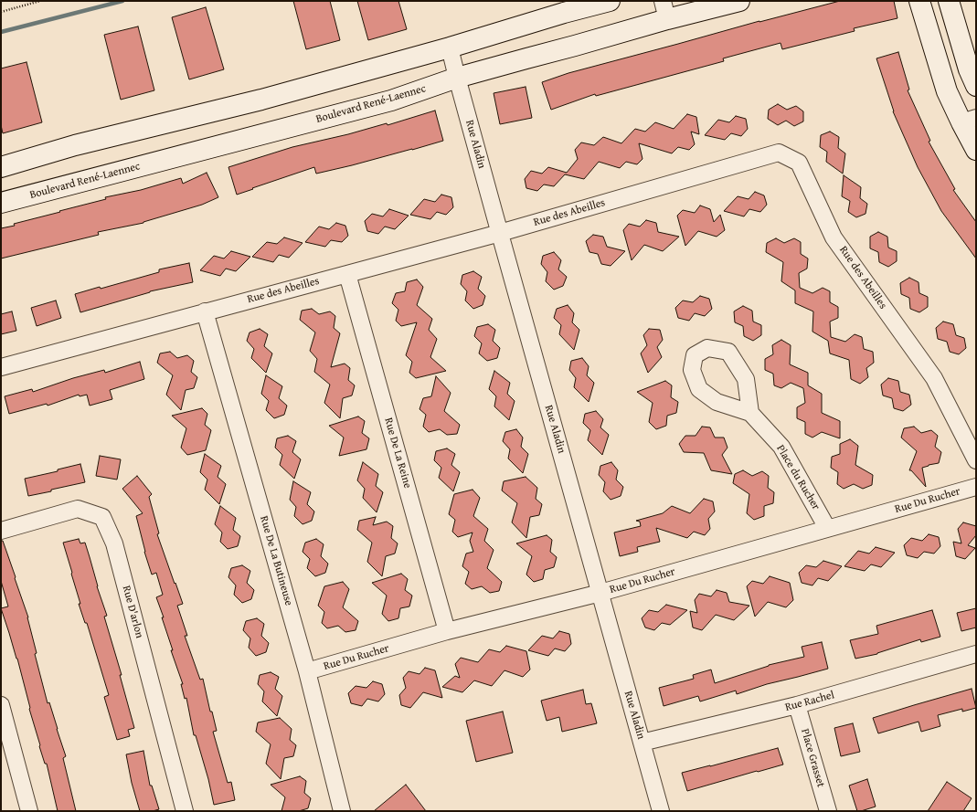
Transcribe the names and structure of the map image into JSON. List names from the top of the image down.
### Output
{
  "streets": {
    "street": [
      "Boulevard René-Laennec",
      "Rue Aladin",
      "Rue des Abeilles",
      "Rue De La Reine",
      "Place du Rucher",
      "Rue Du Rucher",
      "Rue De La Butineuse",
      "Rue D'arlon",
      "Rue Rachel",
      "Place Grasset"
    ]
  },
  "crossings": [
    ["Boulevard René-Laennec", "Rue Aladin"],
    ["Rue Aladin", "Rue des Abeilles"],
    ["Rue Aladin", "Rue Du Rucher"],
    ["Rue Aladin", "Rue Rachel"],
    ["Rue des Abeilles", "Rue De La Reine"],
    ["Rue des Abeilles", "Rue De La Butineuse"],
    ["Rue De La Reine", "Rue Du Rucher"],
    ["Place du Rucher", "Rue Du Rucher"],
    ["Rue Du Rucher", "Rue De La Butineuse"],
    ["Rue Rachel", "Place Grasset"]
  ]
}
